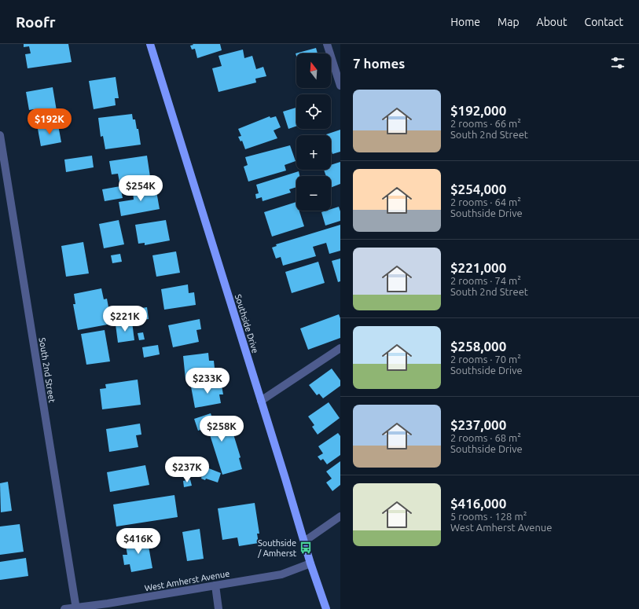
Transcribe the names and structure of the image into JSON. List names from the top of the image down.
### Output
{
  "streets": {
    "main road": ["Southside Drive"],
    "street": ["South 2nd Street", "West Amherst Avenue"]
  },
  "crossings": [
    ["Southside Drive", "West Amherst Avenue"],
    ["South 2nd Street", "West Amherst Avenue"]
  ],
  "places": {
    "bus stop": ["Southside / Amherst"]
  },
  "north": "top",
  "page": {
    "header": "Roofr",
    "nav": [
      "Home",
      "Map",
      "About",
      "Contact"
    ],
    "heading": "7 homes",
    "map_buttons": ["+", "−"],
    "list": [
      {
        "name": "$192,000",
        "note": "2 rooms · 66 m² · South 2nd Street"
      },
      {
        "name": "$254,000",
        "note": "2 rooms · 64 m² · Southside Drive"
      },
      {
        "name": "$221,000",
        "note": "2 rooms · 74 m² · South 2nd Street"
      },
      {
        "name": "$258,000",
        "note": "2 rooms · 70 m² · Southside Drive"
      },
      {
        "name": "$237,000",
        "note": "2 rooms · 68 m² · Southside Drive"
      },
      {
        "name": "$416,000",
        "note": "5 rooms · 128 m² · West Amherst Avenue"
      }
    ],
    "price": [
      "$192K",
      "$254K",
      "$221K",
      "$233K",
      "$258K",
      "$237K",
      "$416K"
    ]
  }
}
